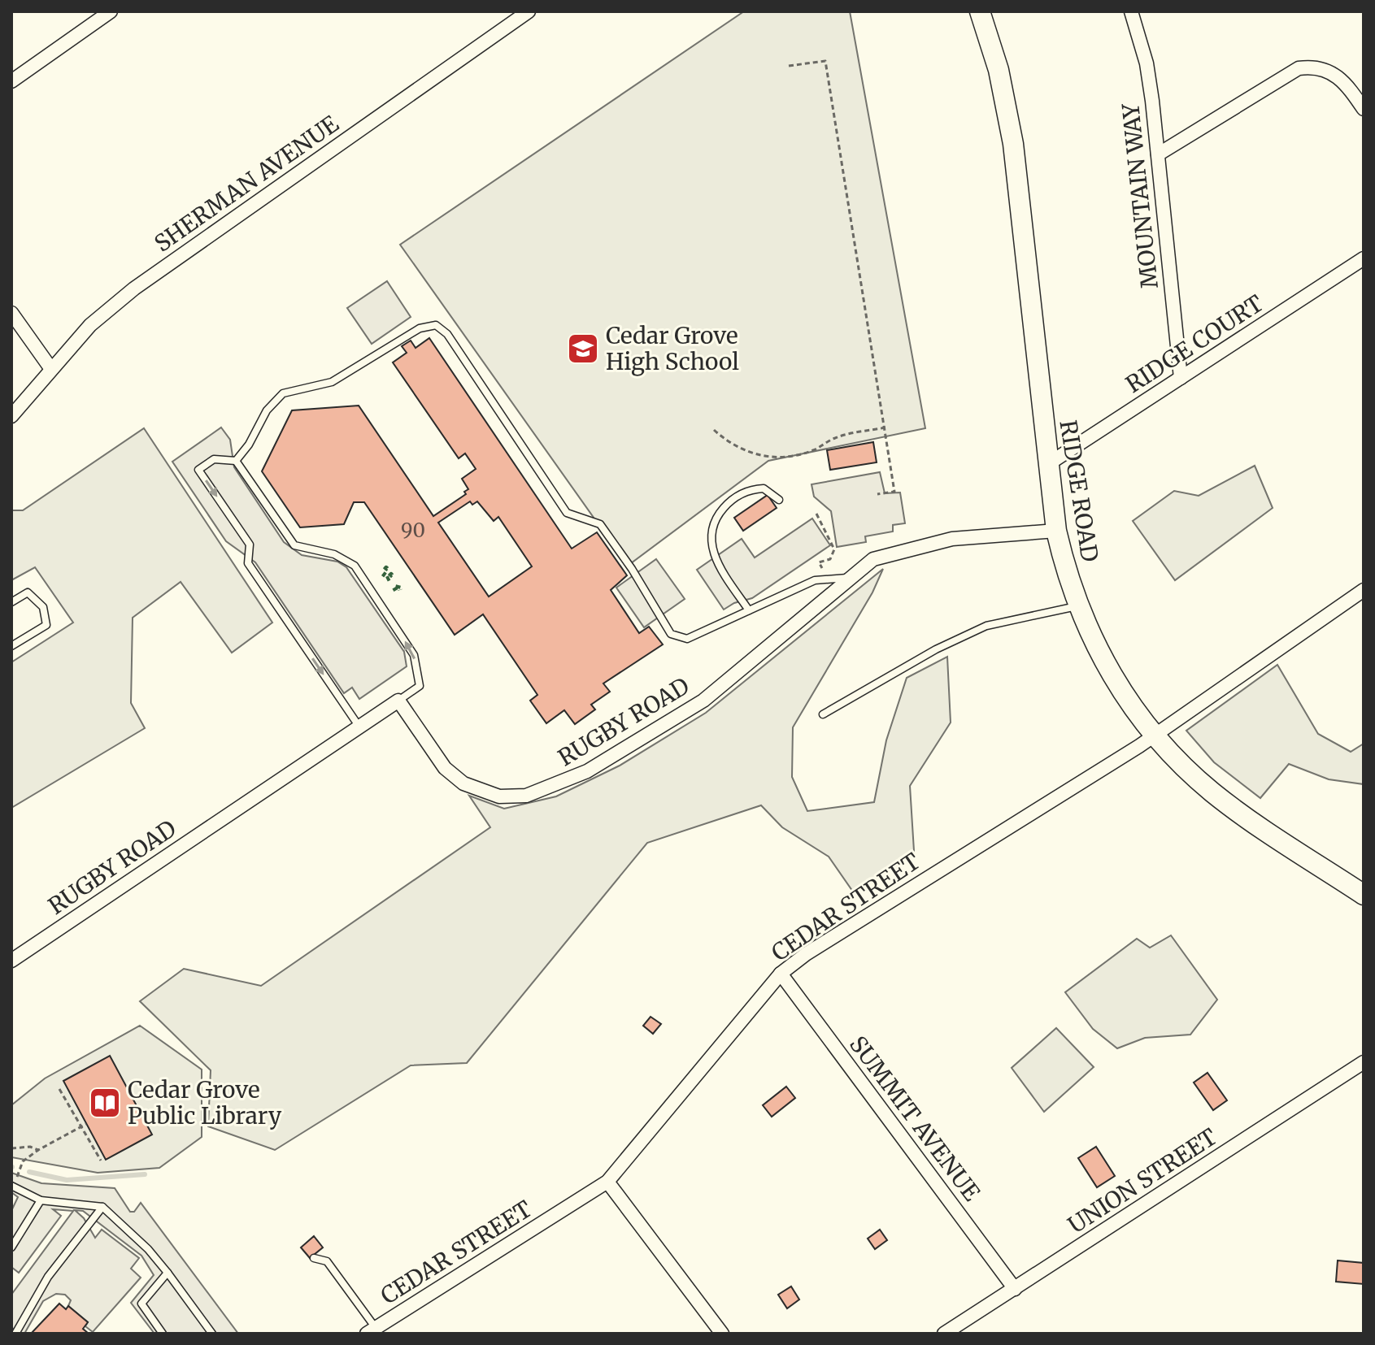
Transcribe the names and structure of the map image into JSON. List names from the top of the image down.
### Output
{
  "streets": {
    "main road": ["RIDGE ROAD"],
    "street": [
      "SHERMAN AVENUE",
      "MOUNTAIN WAY",
      "RIDGE COURT",
      "RUGBY ROAD",
      "CEDAR STREET",
      "SUMMIT AVENUE",
      "UNION STREET"
    ]
  },
  "crossings": [
    ["MOUNTAIN WAY", "RIDGE COURT"],
    ["RIDGE COURT", "RIDGE ROAD"],
    ["RIDGE ROAD", "RUGBY ROAD"],
    ["RIDGE ROAD", "CEDAR STREET"],
    ["CEDAR STREET", "SUMMIT AVENUE"],
    ["SUMMIT AVENUE", "UNION STREET"]
  ],
  "places": {
    "school or university": ["Cedar Grove High School"],
    "library": ["Cedar Grove Public Library"]
  },
  "house_numbers": ["90"]
}
